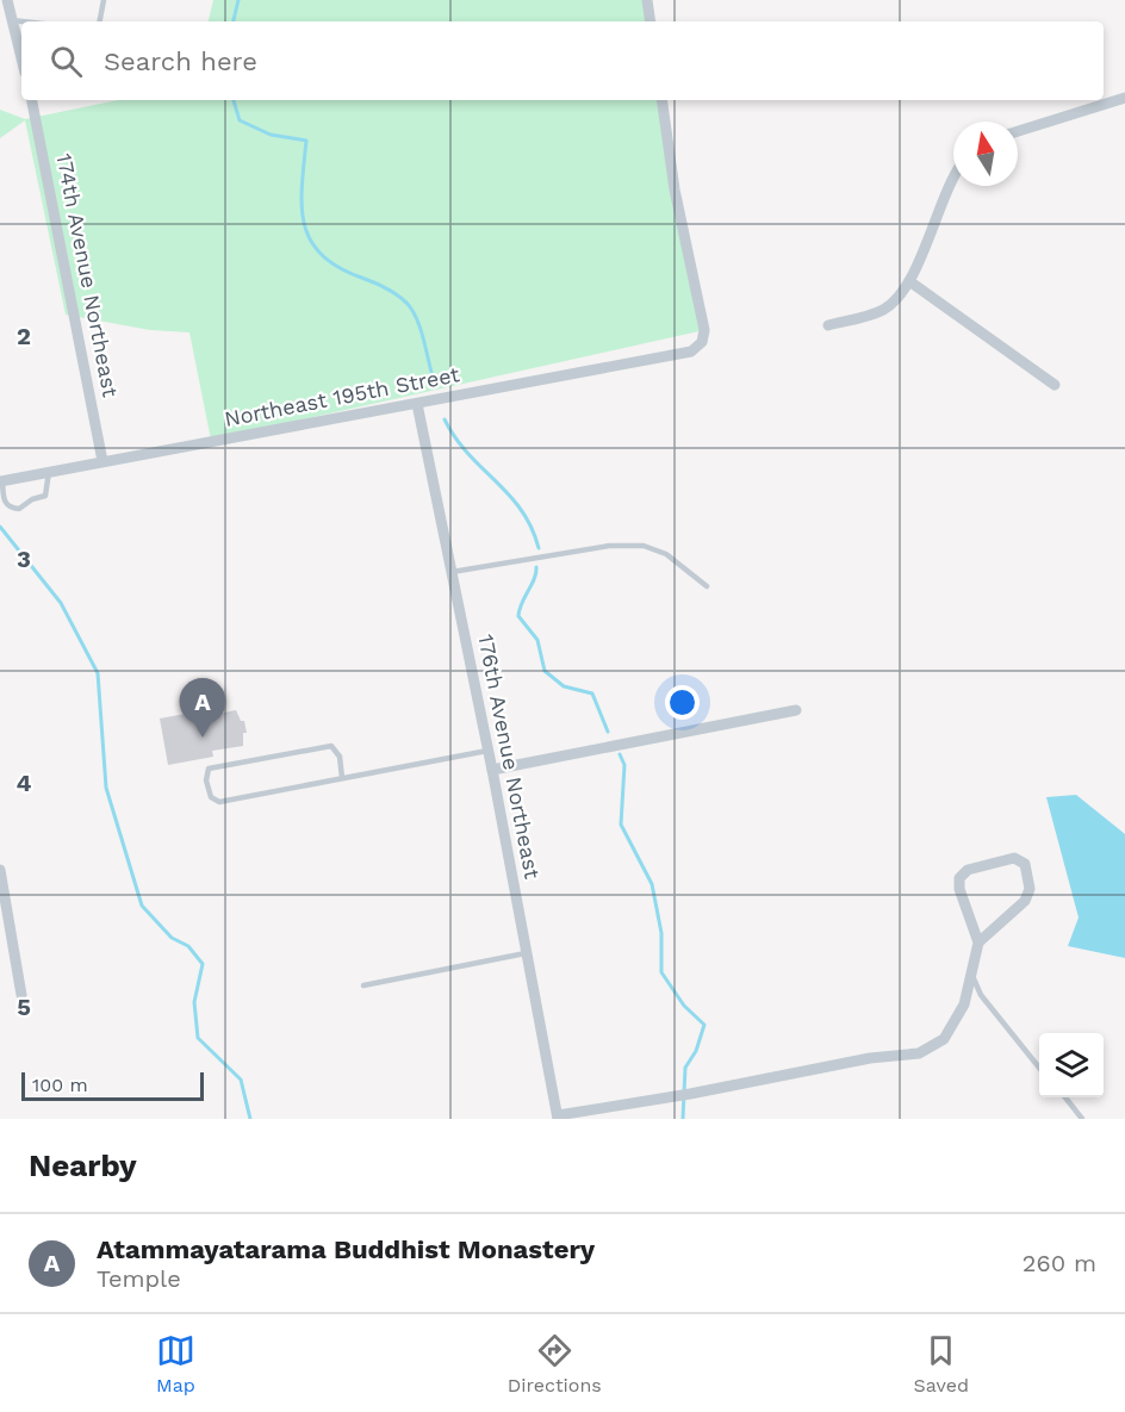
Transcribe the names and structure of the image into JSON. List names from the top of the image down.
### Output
{
  "streets": {
    "street": ["174th Avenue Northeast", "Northeast 195th Street", "176th Avenue Northeast"]
  },
  "crossings": [
    ["174th Avenue Northeast", "Northeast 195th Street"],
    ["Northeast 195th Street", "176th Avenue Northeast"]
  ],
  "scale_bar": "100 m",
  "north": "top",
  "page": {
    "search": "Search here",
    "pins": "A",
    "scale": "100 m",
    "heading": "Nearby",
    "list": [
      {
        "mark": "A",
        "name": "Atammayatarama Buddhist Monastery",
        "note": "Temple",
        "value": "260 m"
      }
    ],
    "nav": ["Map", "Directions", "Saved"]
  },
  "grid": {
    "rows": [
      "2",
      "3",
      "4",
      "5"
    ]
  }
}
